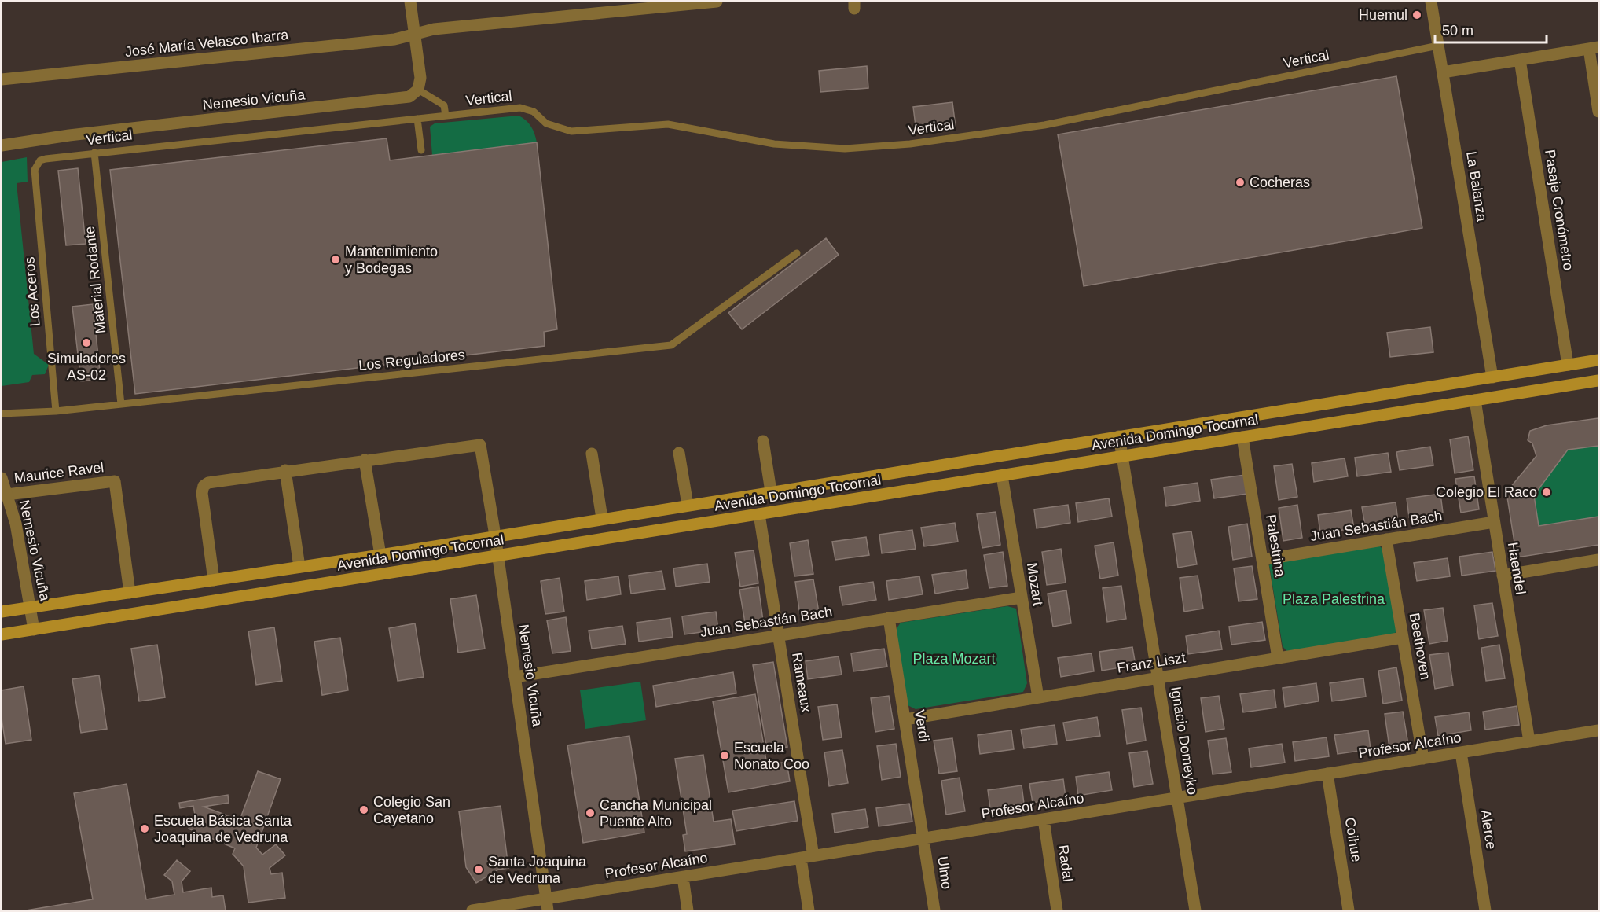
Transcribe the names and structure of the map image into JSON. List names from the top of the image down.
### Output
{
  "streets": {
    "main road": ["Avenida Domingo Tocornal"],
    "street": [
      "José María Velasco Ibarra",
      "Nemesio Vicuña",
      "La Balanza",
      "Pasaje Cronómetro",
      "Maurice Ravel",
      "Juan Sebastián Bach",
      "Palestrina",
      "Haendel",
      "Mozart",
      "Beethoven",
      "Franz Liszt",
      "Rameaux",
      "Verdi",
      "Ignacio Domeyko",
      "Profesor Alcaíno",
      "Alerce",
      "Coihue",
      "Radal",
      "Ulmo"
    ],
    "lane": [
      "Vertical",
      "Material Rodante",
      "Los Aceros",
      "Los Reguladores"
    ]
  },
  "crossings": [
    ["Vertical", "La Balanza"],
    ["Vertical", "Material Rodante"],
    ["Vertical", "Los Aceros"],
    ["Nemesio Vicuña", "Avenida Domingo Tocornal"],
    ["Nemesio Vicuña", "Maurice Ravel"],
    ["Nemesio Vicuña", "Juan Sebastián Bach"],
    ["Nemesio Vicuña", "Profesor Alcaíno"],
    ["La Balanza", "Avenida Domingo Tocornal"],
    ["Pasaje Cronómetro", "Avenida Domingo Tocornal"],
    ["Material Rodante", "Los Reguladores"],
    ["Los Aceros", "Los Reguladores"],
    ["Avenida Domingo Tocornal", "Maurice Ravel"],
    ["Avenida Domingo Tocornal", "Palestrina"],
    ["Avenida Domingo Tocornal", "Haendel"],
    ["Avenida Domingo Tocornal", "Mozart"],
    ["Avenida Domingo Tocornal", "Rameaux"],
    ["Avenida Domingo Tocornal", "Ignacio Domeyko"],
    ["Juan Sebastián Bach", "Palestrina"],
    ["Juan Sebastián Bach", "Haendel"],
    ["Juan Sebastián Bach", "Mozart"],
    ["Juan Sebastián Bach", "Beethoven"],
    ["Juan Sebastián Bach", "Rameaux"],
    ["Juan Sebastián Bach", "Verdi"],
    ["Palestrina", "Franz Liszt"],
    ["Haendel", "Profesor Alcaíno"],
    ["Mozart", "Franz Liszt"],
    ["Beethoven", "Franz Liszt"],
    ["Beethoven", "Profesor Alcaíno"],
    ["Franz Liszt", "Verdi"],
    ["Franz Liszt", "Ignacio Domeyko"],
    ["Rameaux", "Profesor Alcaíno"],
    ["Verdi", "Profesor Alcaíno"],
    ["Verdi", "Ulmo"],
    ["Ignacio Domeyko", "Profesor Alcaíno"],
    ["Profesor Alcaíno", "Alerce"],
    ["Profesor Alcaíno", "Coihue"],
    ["Profesor Alcaíno", "Radal"],
    ["Profesor Alcaíno", "Ulmo"]
  ],
  "parks": ["Plaza Palestrina", "Plaza Mozart"],
  "places": [
    "Huemul",
    "Cocheras",
    "Mantenimiento y Bodegas",
    "Simuladores AS-02",
    "Colegio El Raco",
    "Escuela Nonato Coo",
    "Colegio San Cayetano",
    "Cancha Municipal Puente Alto",
    "Escuela Básica Santa Joaquina de Vedruna",
    "Santa Joaquina de Vedruna"
  ],
  "scale_bar": "50 m"
}
